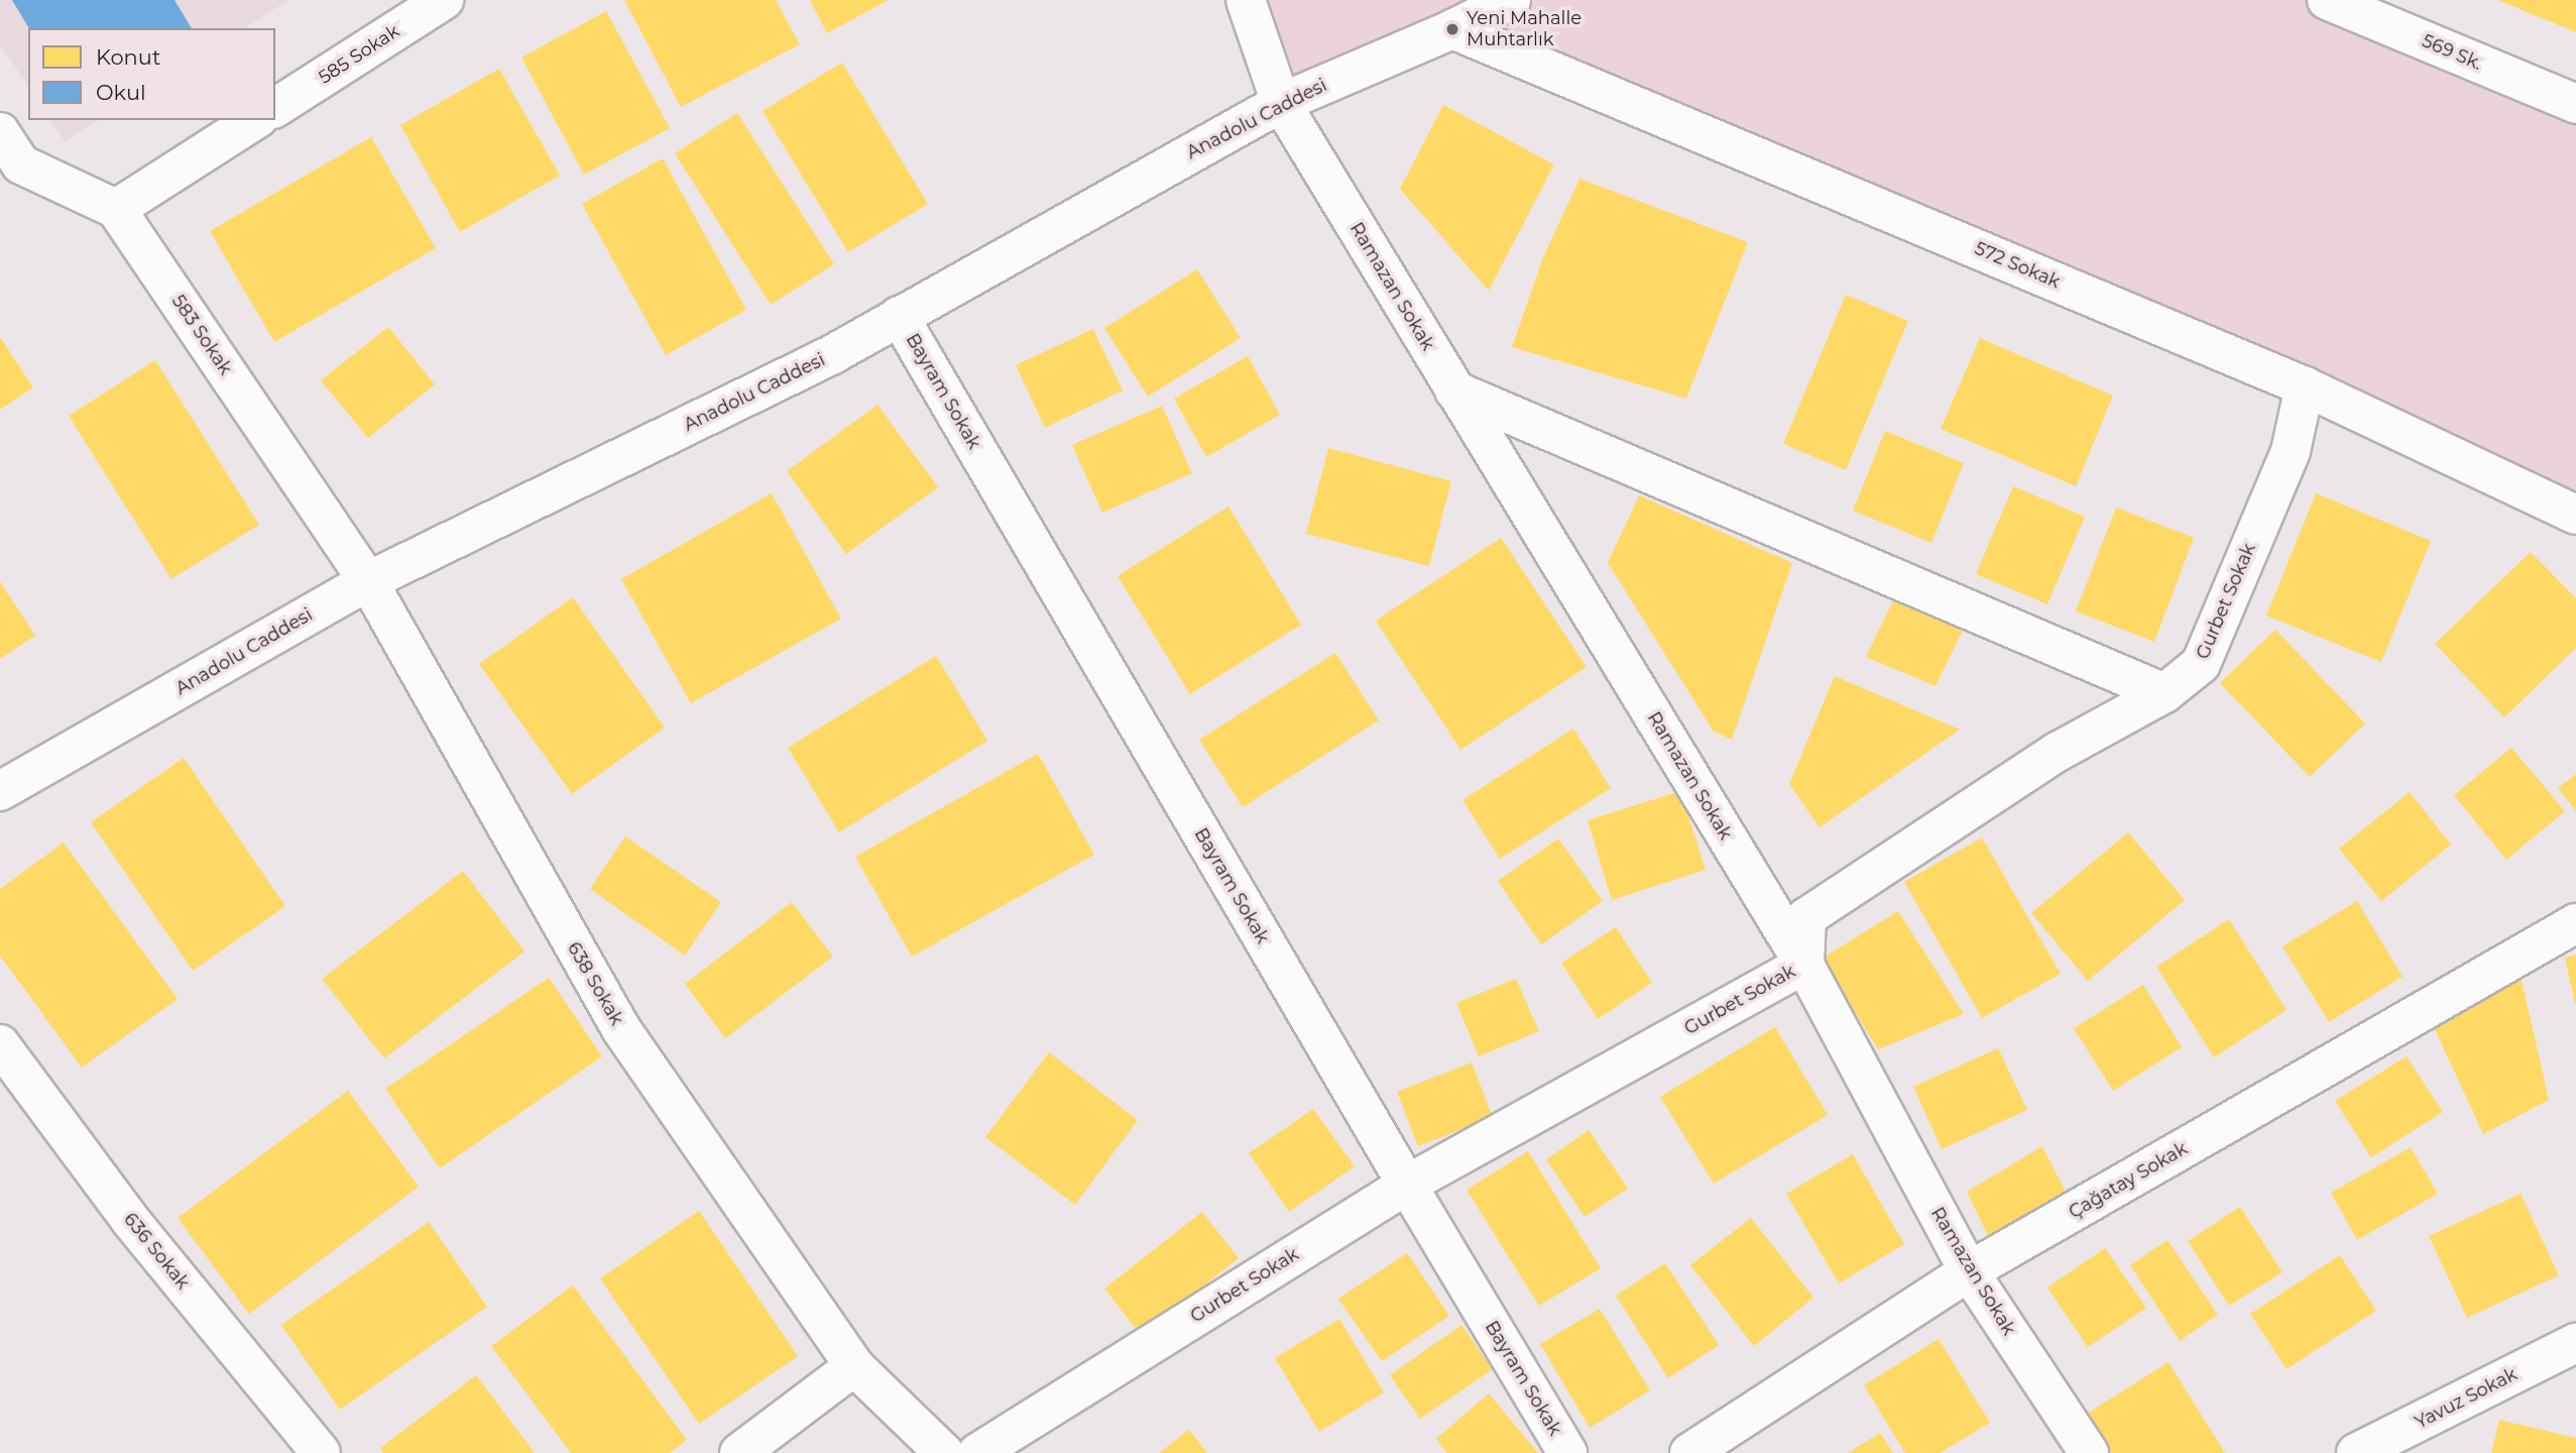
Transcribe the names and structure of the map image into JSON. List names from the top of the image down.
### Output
{
  "streets": {
    "street": [
      "569 Sk.",
      "585 Sokak",
      "Anadolu Caddesi",
      "572 Sokak",
      "Ramazan Sokak",
      "583 Sokak",
      "Bayram Sokak",
      "Gurbet Sokak",
      "638 Sokak",
      "Çağatay Sokak",
      "636 Sokak",
      "Yavuz Sokak"
    ]
  },
  "crossings": [
    ["Anadolu Caddesi", "572 Sokak"],
    ["Anadolu Caddesi", "Ramazan Sokak"],
    ["Anadolu Caddesi", "583 Sokak"],
    ["Anadolu Caddesi", "Bayram Sokak"],
    ["Anadolu Caddesi", "638 Sokak"],
    ["572 Sokak", "Gurbet Sokak"],
    ["Ramazan Sokak", "Gurbet Sokak"],
    ["Ramazan Sokak", "Çağatay Sokak"],
    ["583 Sokak", "638 Sokak"],
    ["Bayram Sokak", "Gurbet Sokak"]
  ],
  "places": ["Yeni Mahalle Muhtarlık"],
  "legend": ["Konut", "Okul"]
}
